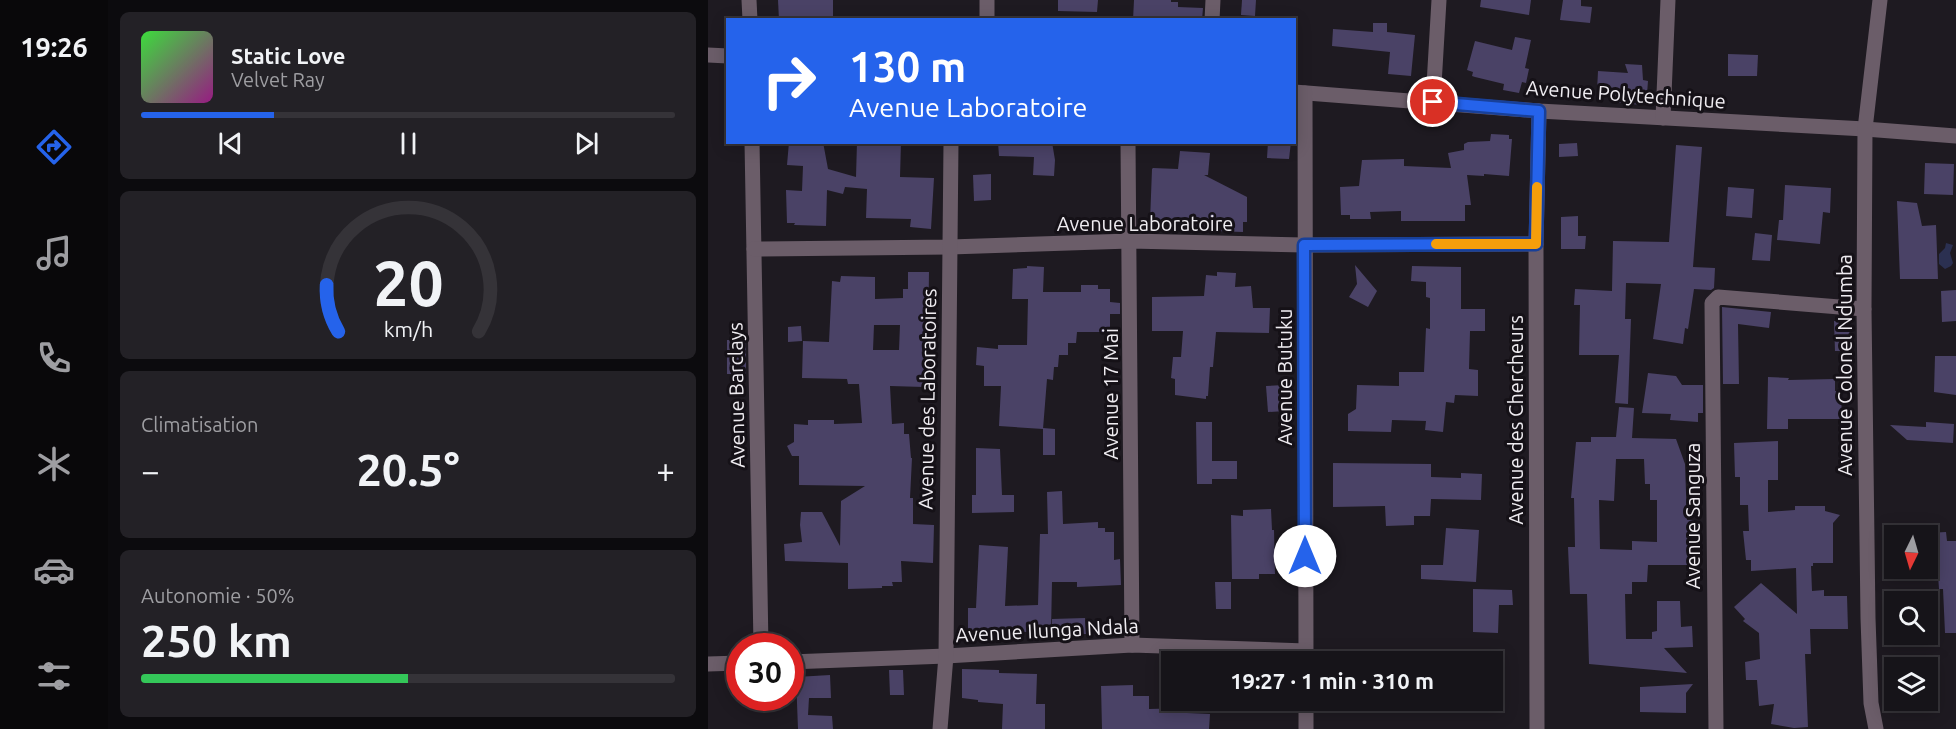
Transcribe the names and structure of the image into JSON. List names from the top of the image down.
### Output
{
  "streets": {
    "street": [
      "Avenue Polytechnique",
      "Avenue Laboratoire",
      "Avenue Colonel Ndumba",
      "Avenue Butuku",
      "Avenue 17 Mai",
      "Avenue Barclays",
      "Avenue des Laboratoires",
      "Avenue des Chercheurs",
      "Avenue Sanguza",
      "Avenue Ilunga Ndala"
    ]
  },
  "crossings": [
    ["Avenue Polytechnique", "Avenue Colonel Ndumba"],
    ["Avenue Polytechnique", "Avenue Butuku"],
    ["Avenue Polytechnique", "Avenue des Chercheurs"],
    ["Avenue Laboratoire", "Avenue Butuku"],
    ["Avenue Laboratoire", "Avenue 17 Mai"],
    ["Avenue Laboratoire", "Avenue Barclays"],
    ["Avenue Laboratoire", "Avenue des Laboratoires"],
    ["Avenue Laboratoire", "Avenue des Chercheurs"],
    ["Avenue Colonel Ndumba", "Avenue Sanguza"],
    ["Avenue 17 Mai", "Avenue Ilunga Ndala"],
    ["Avenue des Laboratoires", "Avenue Ilunga Ndala"]
  ],
  "north": "bottom",
  "page": {
    "tabs": "19:26",
    "turn": ["130 m", "Avenue Laboratoire"],
    "song": ["Static Love", "Velvet Ray"],
    "tile": [
      "Climatisation",
      ["Autonomie · 50%", "250 km"]
    ],
    "heat": ["−", "20.5°", "+"],
    "limit": "30",
    "trip": "19:27 · 1 min · 310 m",
    "gauge": ["20", "km/h"]
  }
}
